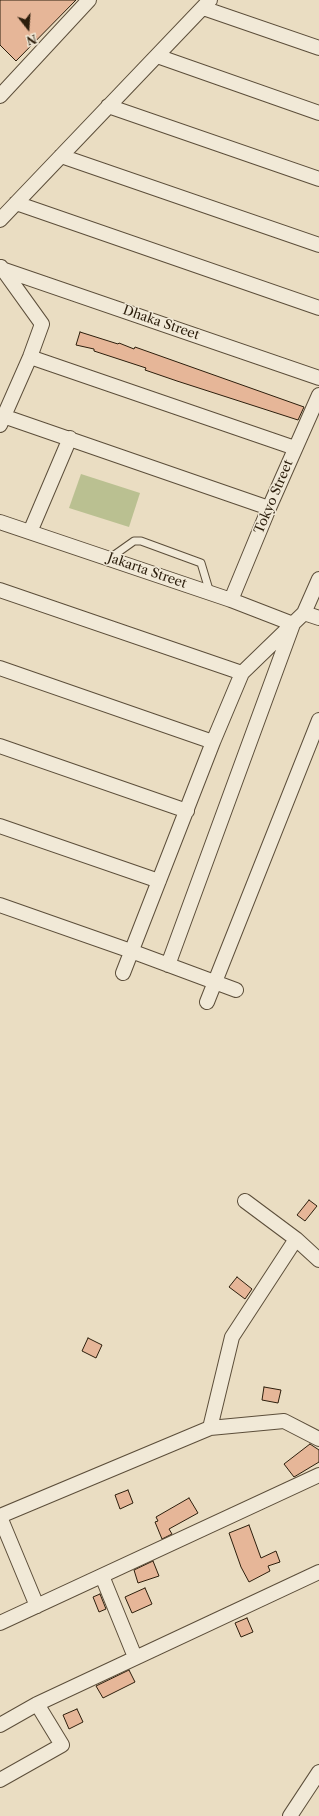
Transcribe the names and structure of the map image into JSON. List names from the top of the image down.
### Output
{
  "streets": {
    "street": ["Dhaka Street", "Tokyo Street", "Jakarta Street"]
  },
  "crossings": [
    ["Tokyo Street", "Jakarta Street"]
  ],
  "north": "bottom"
}
